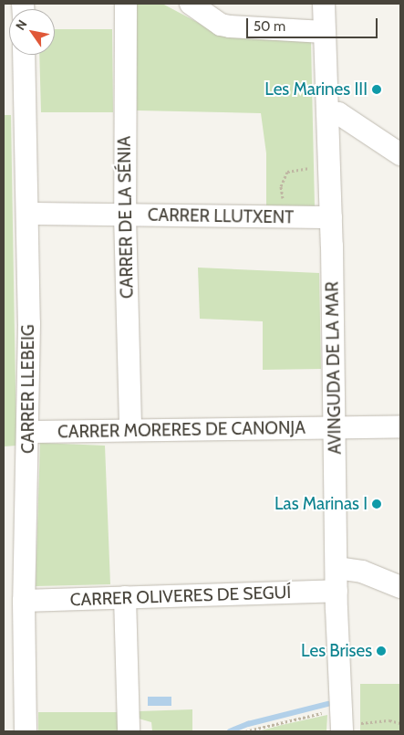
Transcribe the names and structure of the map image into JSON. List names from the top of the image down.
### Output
{
  "streets": {
    "street": [
      "CARRER LLUTXENT",
      "CARRER DE LA SÉNIA",
      "AVINGUDA DE LA MAR",
      "CARRER LLEBEIG",
      "CARRER MORERES DE CANONJA",
      "CARRER OLIVERES DE SEGUÍ"
    ]
  },
  "crossings": [
    ["CARRER LLUTXENT", "CARRER DE LA SÉNIA"],
    ["CARRER LLUTXENT", "AVINGUDA DE LA MAR"],
    ["CARRER LLUTXENT", "CARRER LLEBEIG"],
    ["CARRER DE LA SÉNIA", "CARRER MORERES DE CANONJA"],
    ["AVINGUDA DE LA MAR", "CARRER MORERES DE CANONJA"],
    ["AVINGUDA DE LA MAR", "CARRER OLIVERES DE SEGUÍ"],
    ["CARRER LLEBEIG", "CARRER MORERES DE CANONJA"],
    ["CARRER LLEBEIG", "CARRER OLIVERES DE SEGUÍ"]
  ],
  "places": ["Les Marines III", "Las Marinas I", "Les Brises"],
  "scale_bar": "50 m",
  "north": "top left"
}
